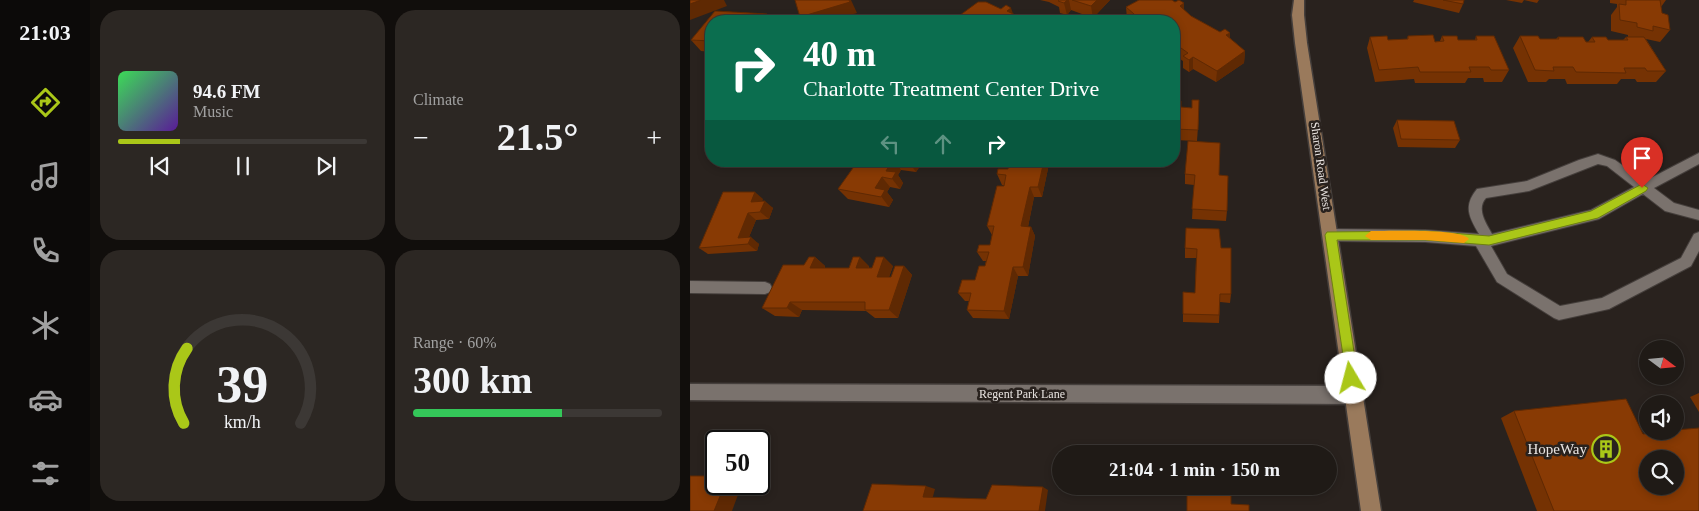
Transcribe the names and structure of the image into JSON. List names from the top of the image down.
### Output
{
  "streets": {
    "main road": ["Sharon Road West"],
    "street": ["Regent Park Lane"]
  },
  "crossings": [
    ["Sharon Road West", "Regent Park Lane"]
  ],
  "places": {
    "building": ["HopeWay"]
  },
  "north": "right",
  "page": {
    "tabs": "21:03",
    "tile": [
      "Climate",
      ["Range · 60%", "300 km"]
    ],
    "turn": ["40 m", "Charlotte Treatment Center Drive"],
    "song": ["94.6 FM", "Music"],
    "heat": ["−", "21.5°", "+"],
    "limit": "50",
    "trip": "21:04 · 1 min · 150 m",
    "gauge": ["39", "km/h"]
  }
}
